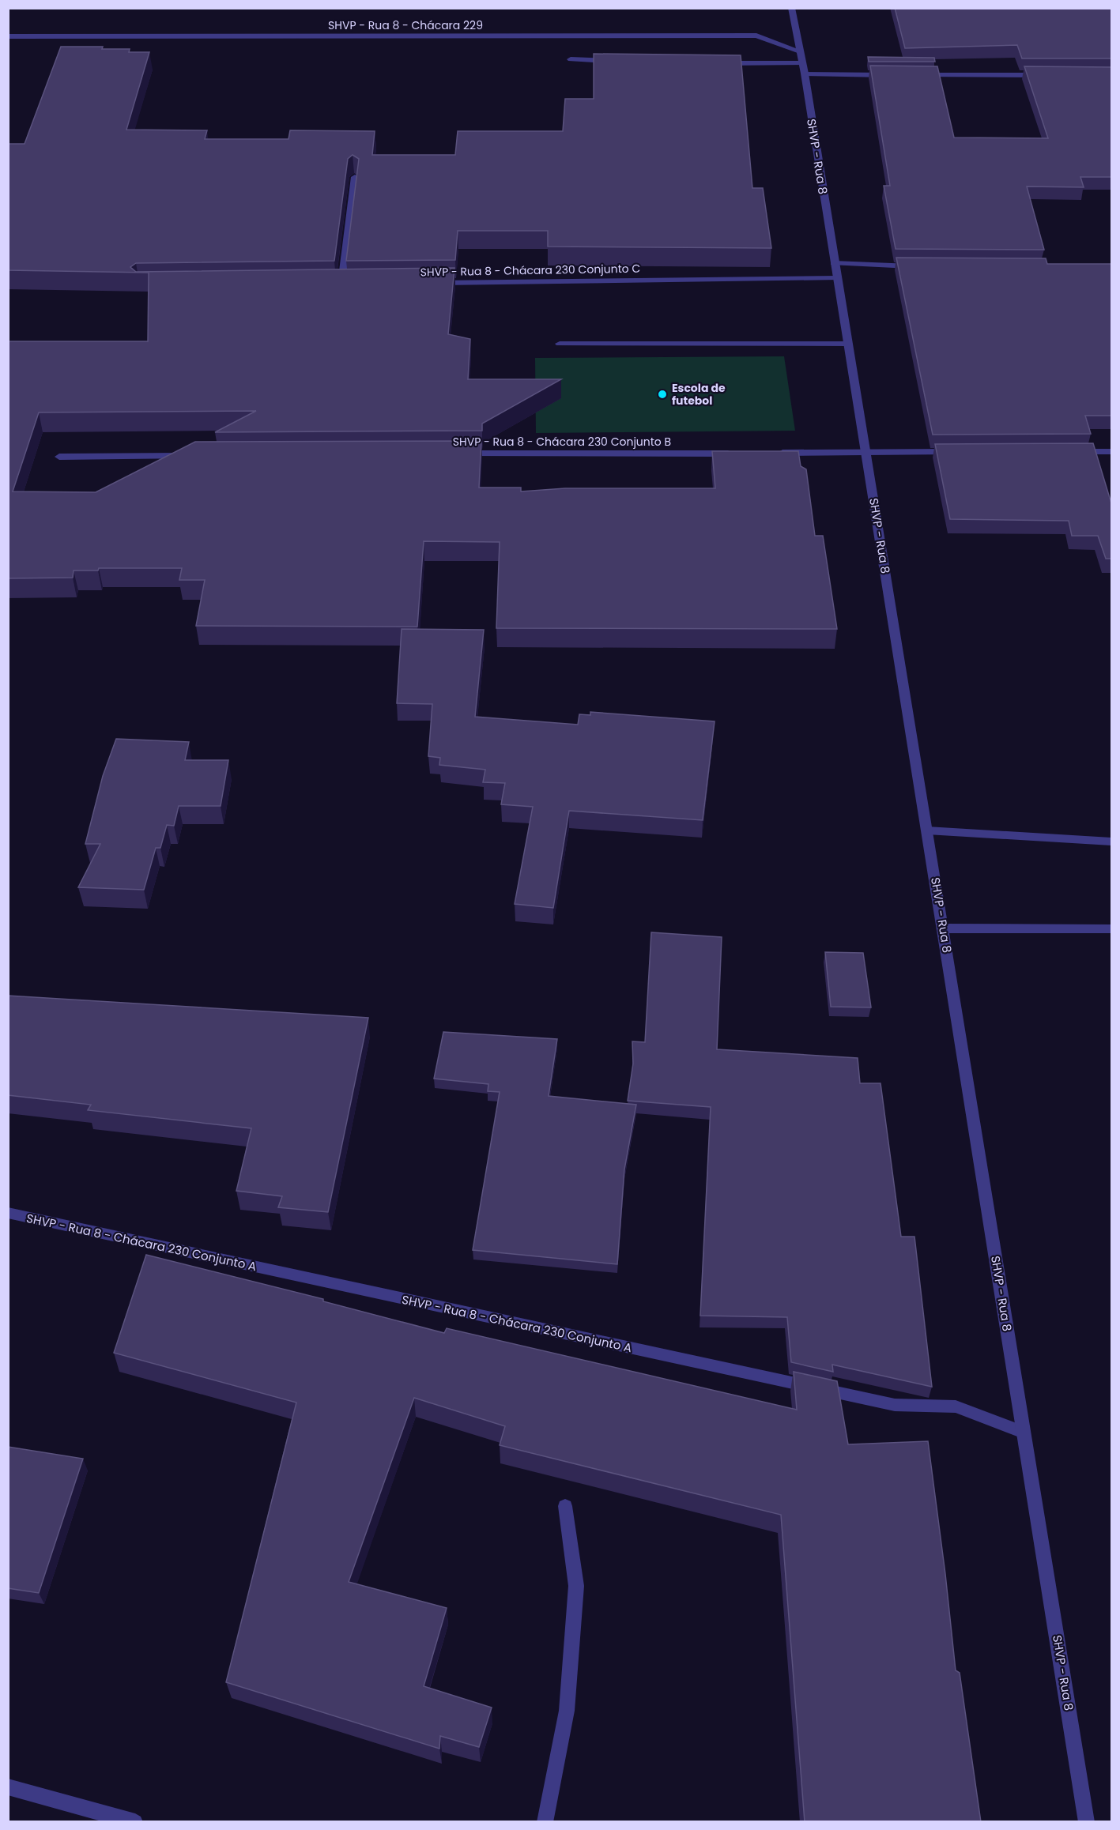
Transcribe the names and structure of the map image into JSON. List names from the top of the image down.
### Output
{
  "streets": {
    "street": [
      "SHVP - Rua 8 - Chácara 229",
      "SHVP - Rua 8",
      "SHVP - Rua 8 - Chácara 230 Conjunto C",
      "SHVP - Rua 8 - Chácara 230 Conjunto B",
      "SHVP - Rua 8 - Chácara 230 Conjunto A"
    ]
  },
  "crossings": [
    ["SHVP - Rua 8 - Chácara 229", "SHVP - Rua 8"],
    ["SHVP - Rua 8", "SHVP - Rua 8 - Chácara 230 Conjunto C"],
    ["SHVP - Rua 8", "SHVP - Rua 8 - Chácara 230 Conjunto A"]
  ],
  "places": ["Escola de futebol"]
}
